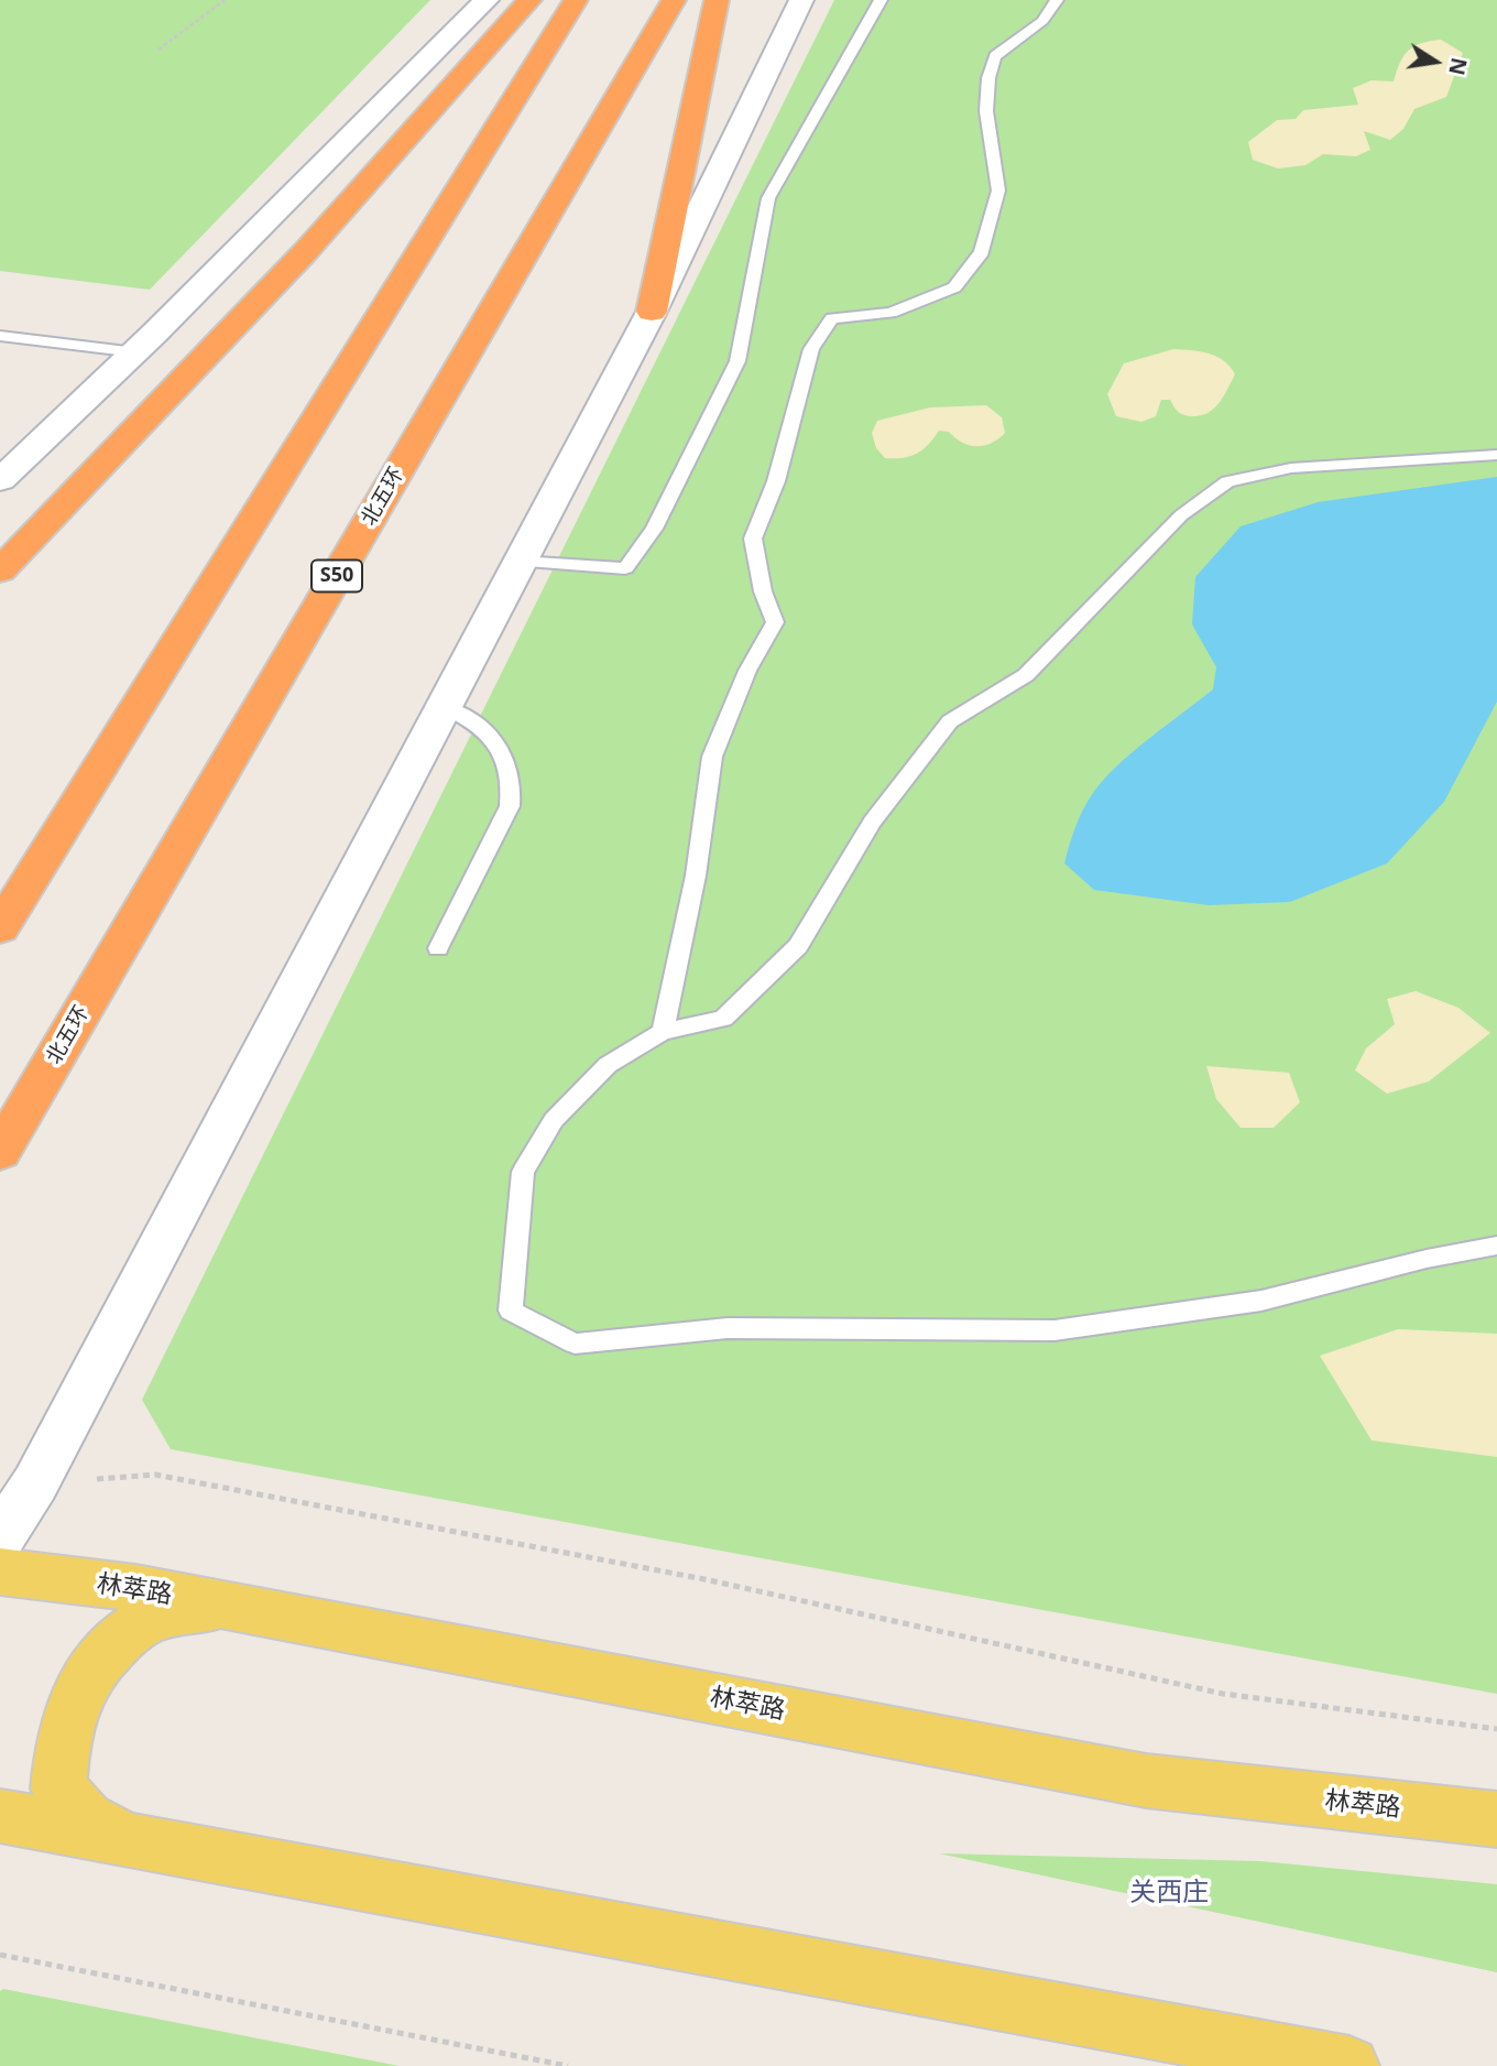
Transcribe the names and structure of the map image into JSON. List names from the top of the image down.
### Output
{
  "streets": {
    "highway": ["北五环", "S50"],
    "main road": ["林萃路"]
  },
  "districts": ["关西庄"],
  "north": "right"
}
